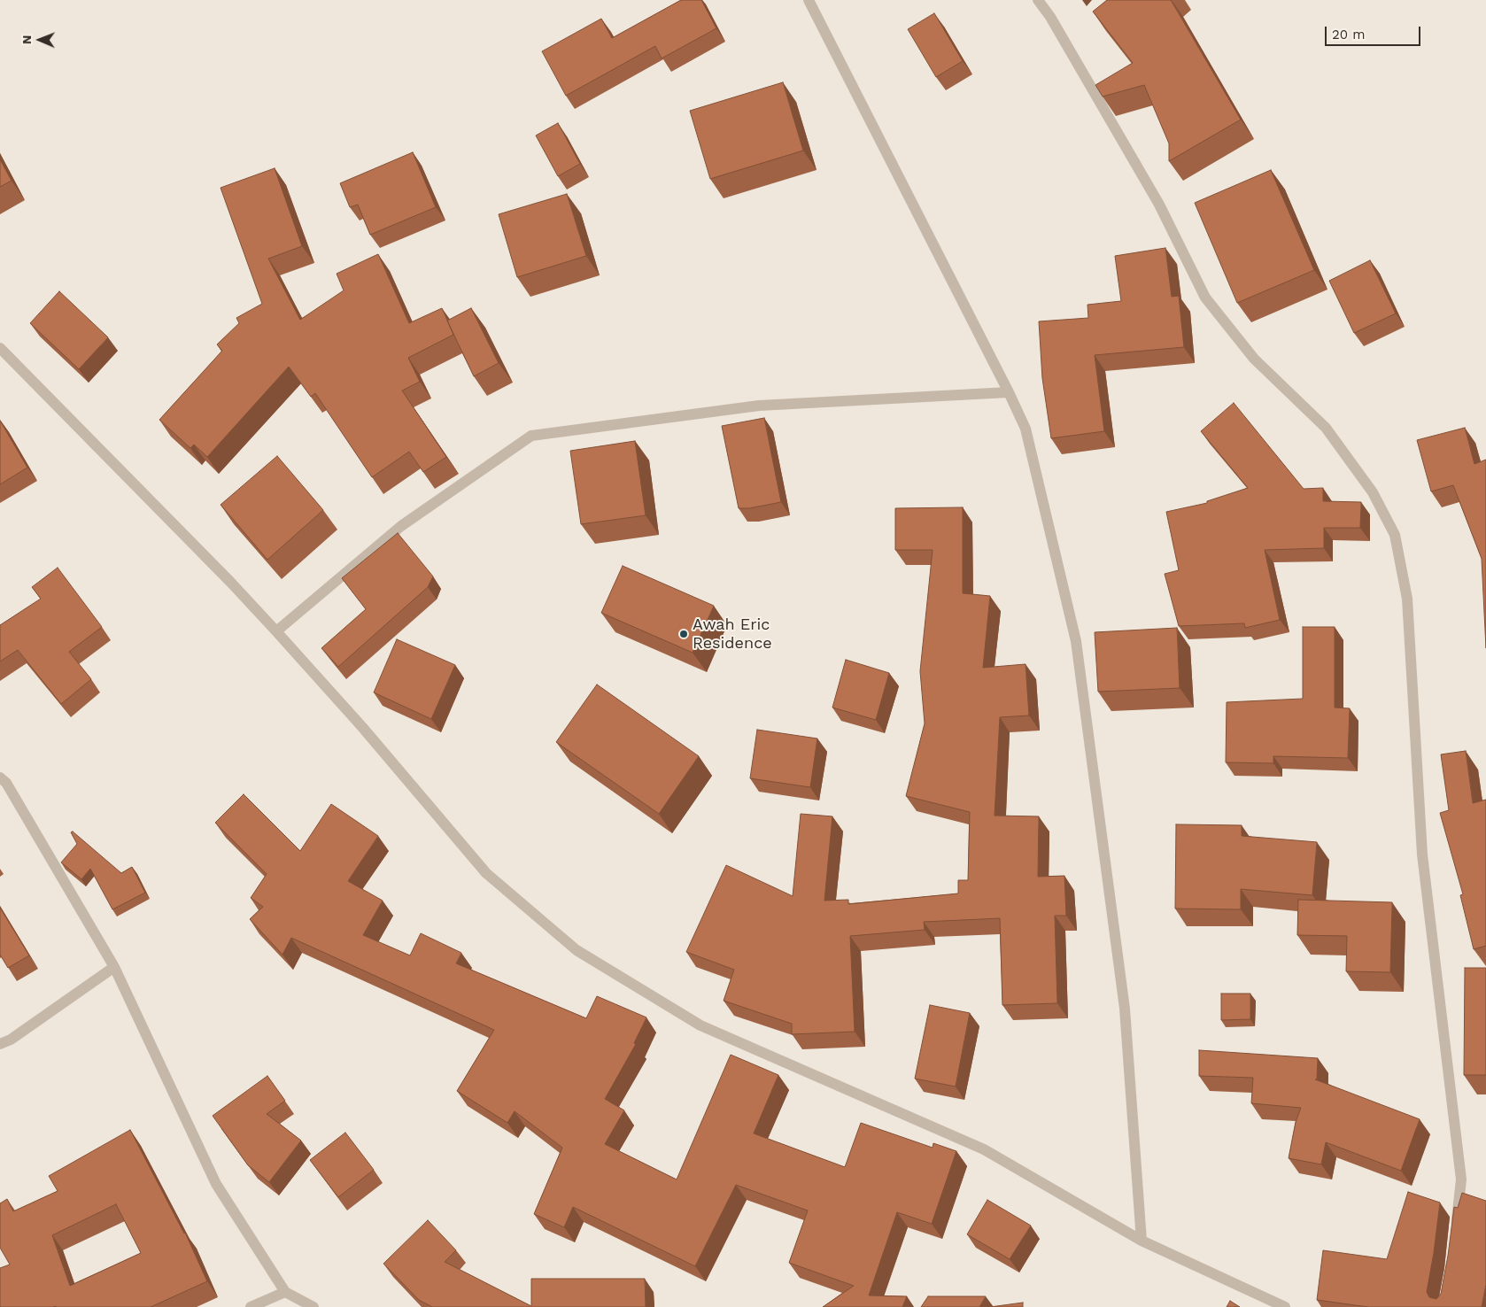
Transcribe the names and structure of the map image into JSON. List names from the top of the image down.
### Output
{
  "places": ["Awah Eric Residence"],
  "scale_bar": "20 m",
  "north": "left"
}
